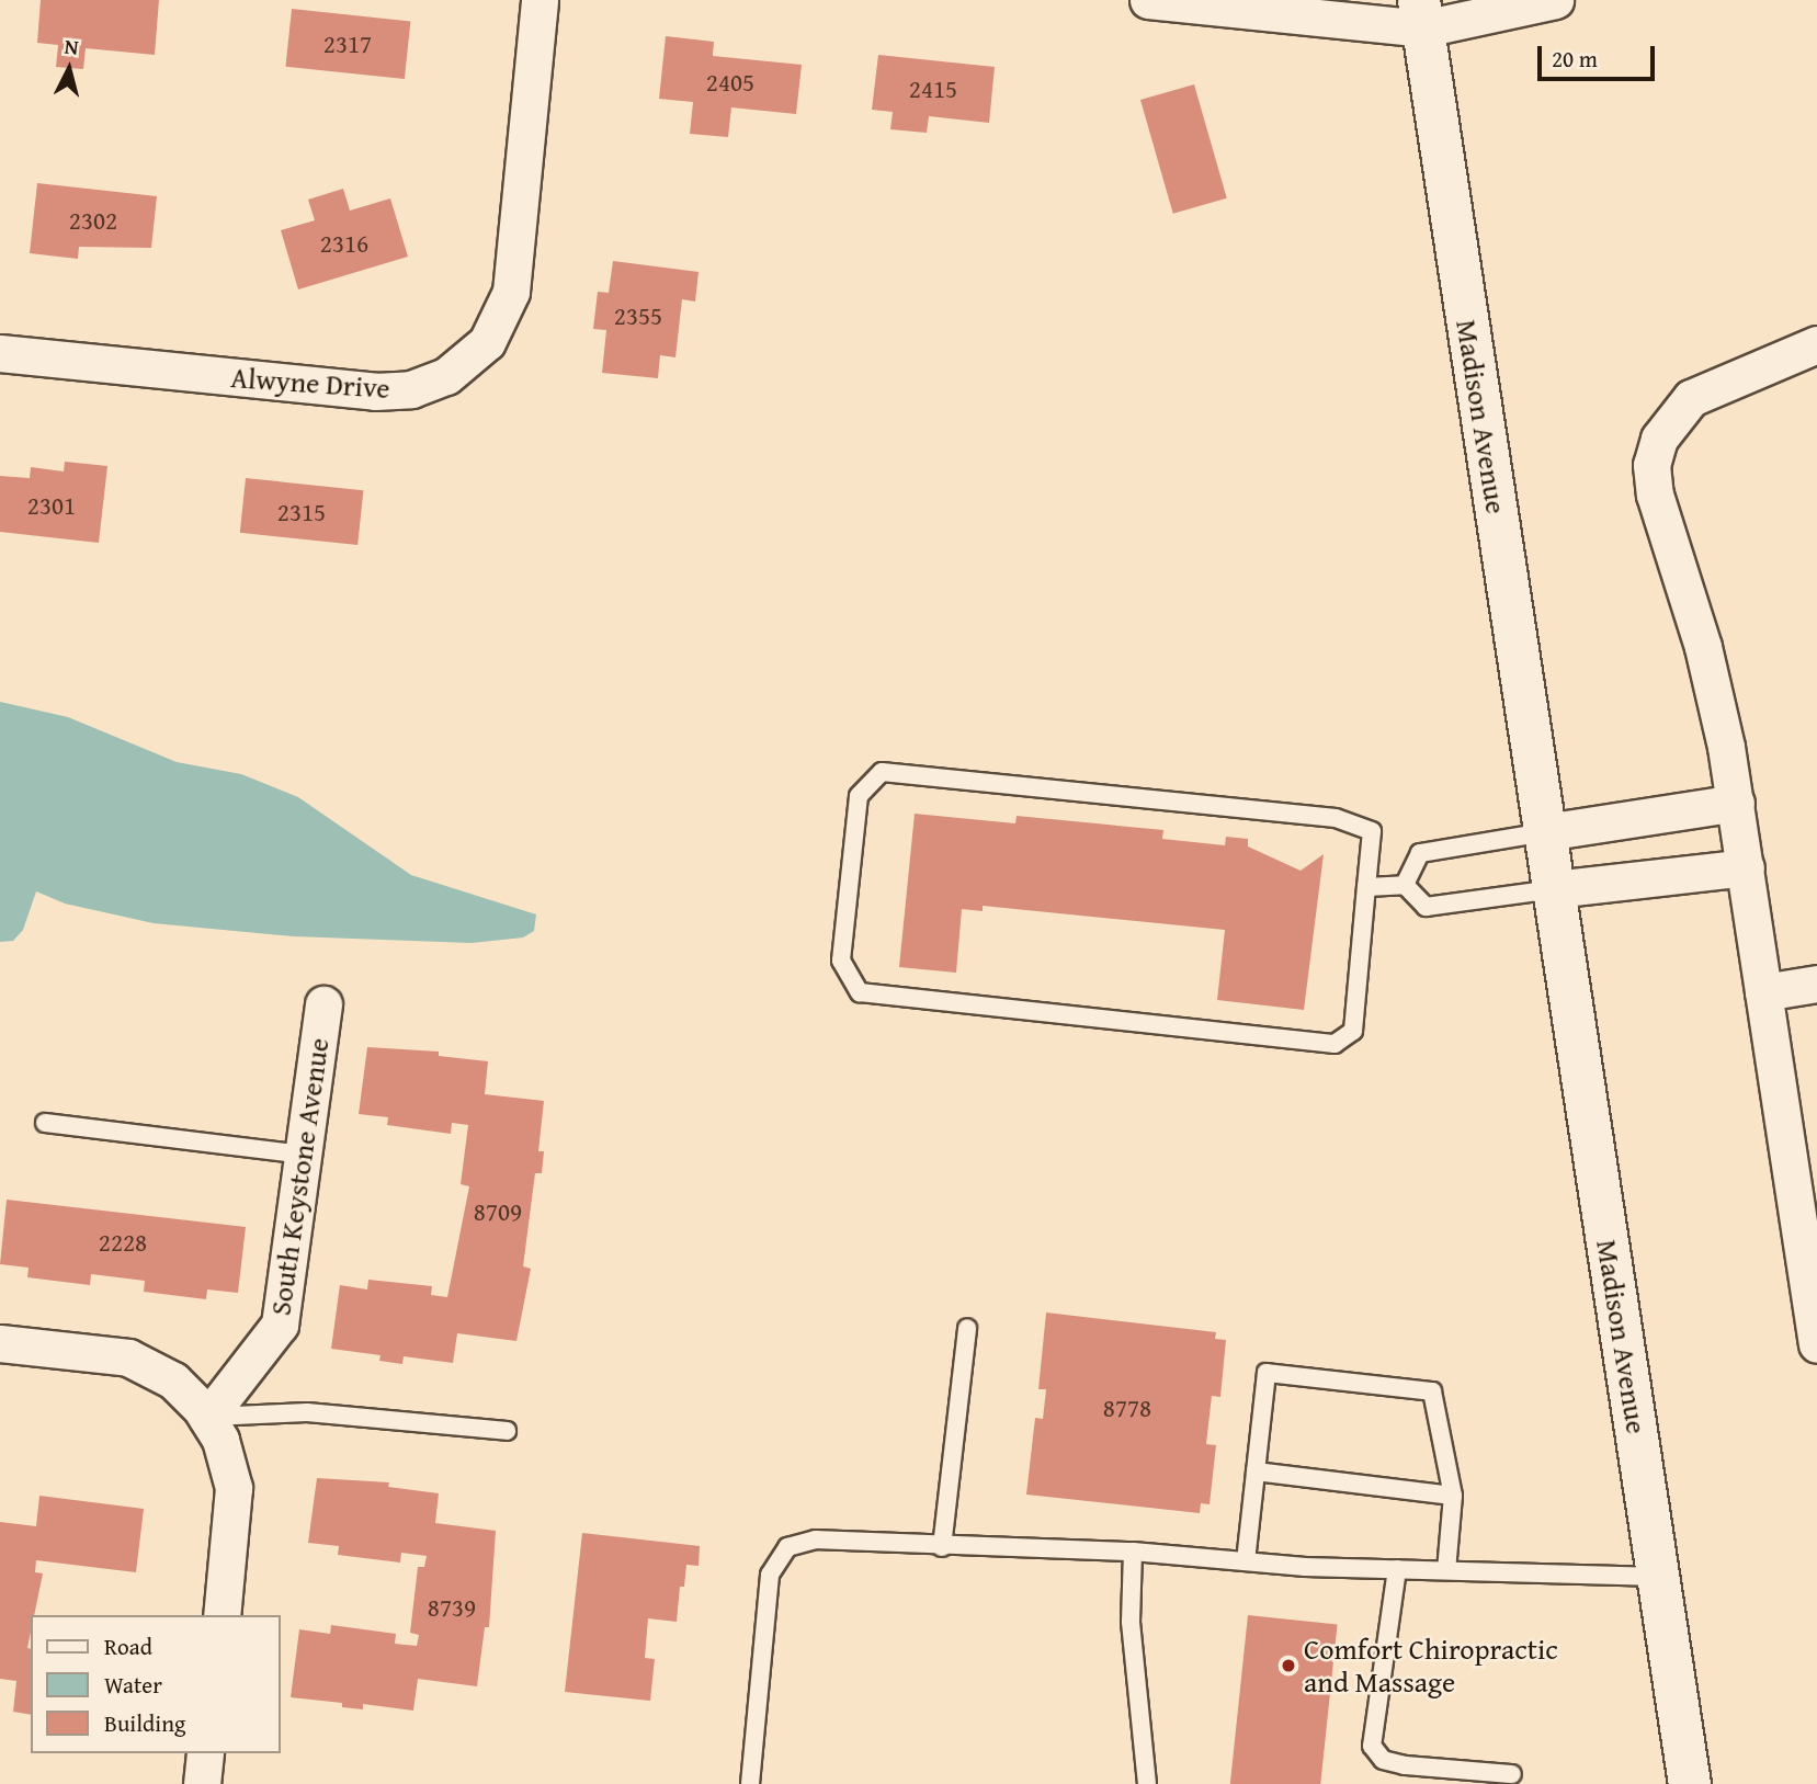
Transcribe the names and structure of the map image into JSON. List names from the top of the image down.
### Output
{
  "streets": {
    "main road": ["Madison Avenue"],
    "street": ["Alwyne Drive", "South Keystone Avenue"]
  },
  "places": ["Comfort Chiropractic and Massage"],
  "house_numbers": [
    "2317",
    "2405",
    "2415",
    "2302",
    "2316",
    "2355",
    "2301",
    "2315",
    "8709",
    "2228",
    "8778",
    "8739"
  ],
  "legend": ["Road", "Water", "Building"],
  "scale_bar": "20 m",
  "north": "top"
}
